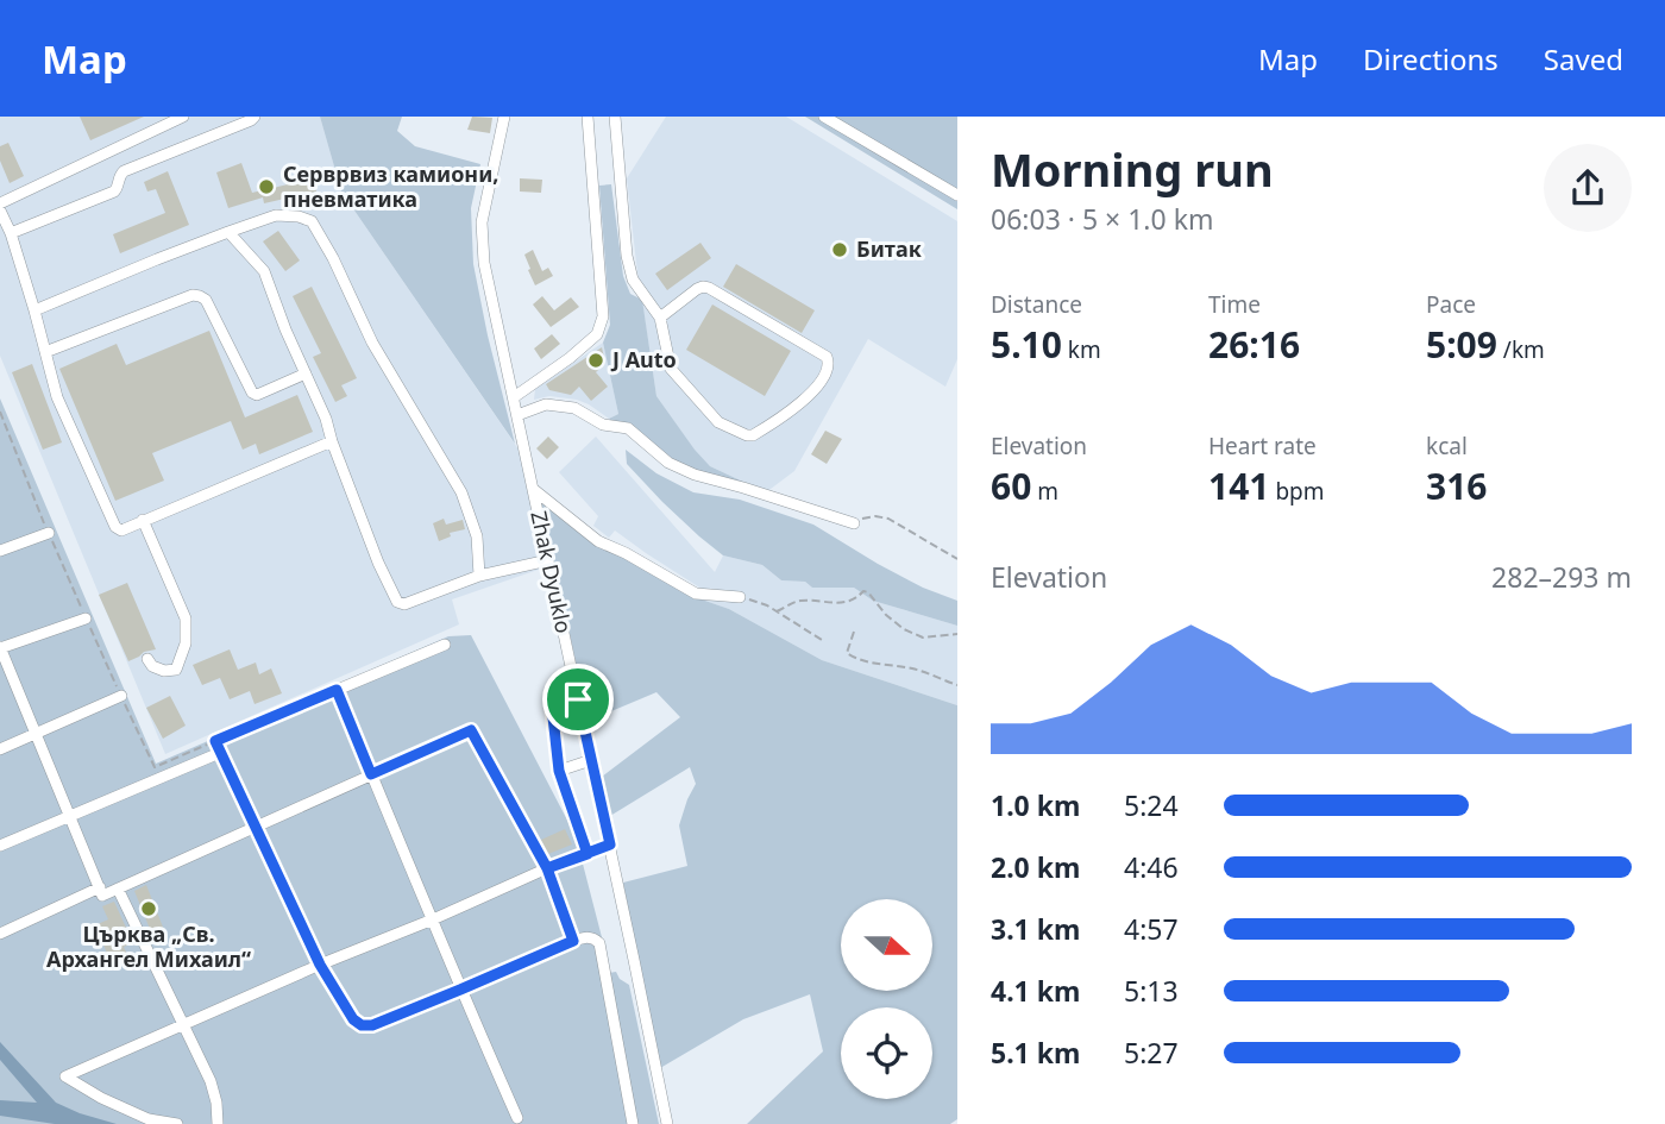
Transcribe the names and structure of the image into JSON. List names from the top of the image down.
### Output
{
  "streets": {
    "street": ["Zhak Dyuklo"]
  },
  "places": [
    "Серврвиз камиони, пневматика",
    "Битак",
    "J Auto",
    "Църква „Св. Архангел Михаил“"
  ],
  "north": "right",
  "page": {
    "header": "Map",
    "nav": ["Map", "Directions", "Saved"],
    "heading": ["Morning run", "06:03 · 5 × 1.0 km"],
    "stats": [
      ["Distance", "5.10 km"],
      ["Time", "26:16"],
      ["Pace", "5:09 /km"],
      ["Elevation", "60 m"],
      ["Heart rate", "141 bpm"],
      ["kcal", "316"]
    ],
    "chart": ["Elevation", "282–293 m"],
    "list": [
      {
        "name": "1.0 km",
        "note": "5:24"
      },
      {
        "name": "2.0 km",
        "note": "4:46"
      },
      {
        "name": "3.1 km",
        "note": "4:57"
      },
      {
        "name": "4.1 km",
        "note": "5:13"
      },
      {
        "name": "5.1 km",
        "note": "5:27"
      }
    ]
  }
}
